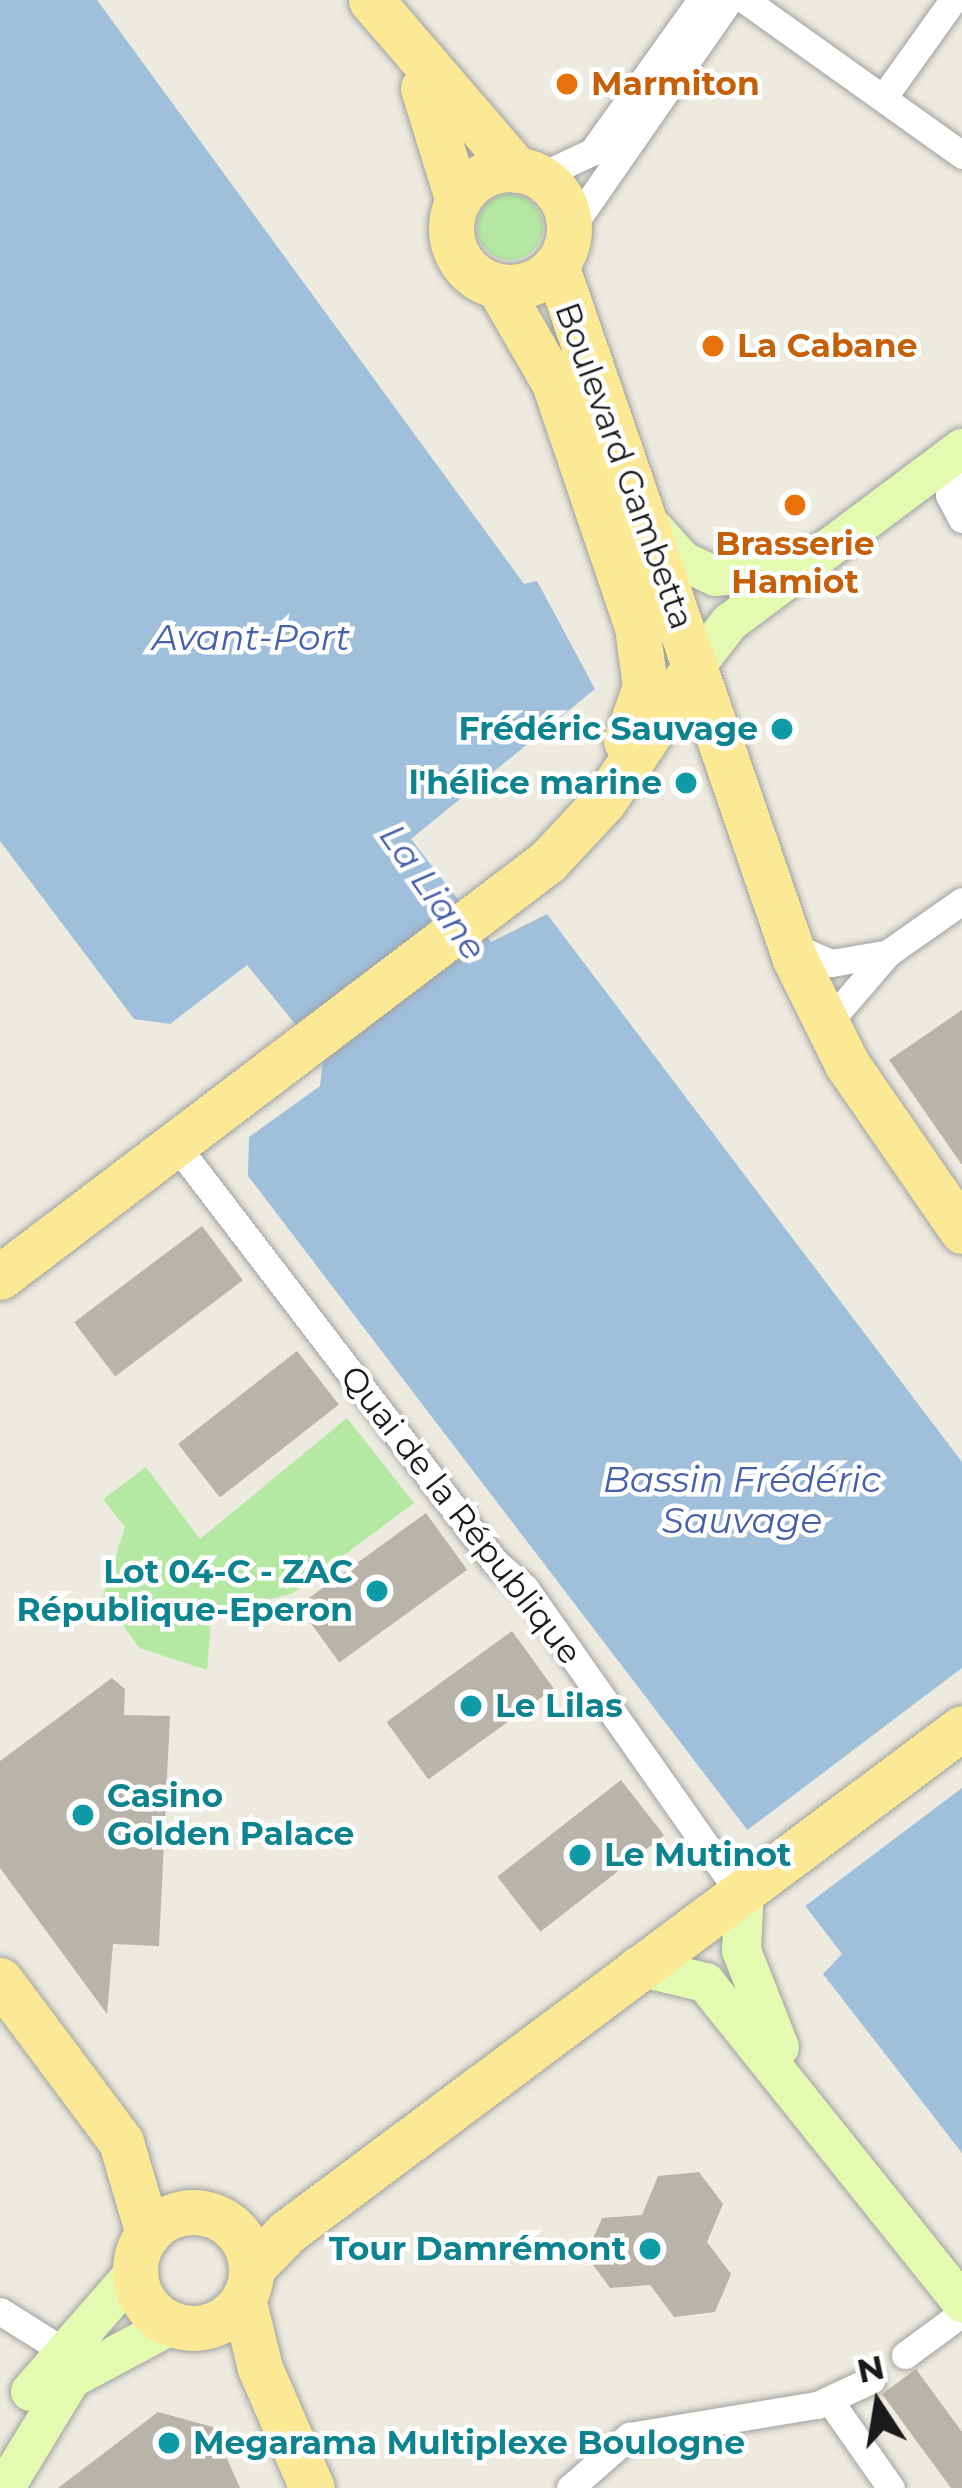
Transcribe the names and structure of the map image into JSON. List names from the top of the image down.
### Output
{
  "streets": {
    "main road": ["Boulevard Gambetta"],
    "street": ["Quai de la République"]
  },
  "water": ["Avant-Port", "La Liane", "Bassin Frédéric Sauvage"],
  "places": [
    "Marmiton",
    "La Cabane",
    "Brasserie Hamiot",
    "Frédéric Sauvage",
    "l'hélice marine",
    "Lot 04-C - ZAC République-Eperon",
    "Le Lilas",
    "Casino Golden Palace",
    "Le Mutinot",
    "Tour Damrémont",
    "Megarama Multiplexe Boulogne"
  ],
  "north": "top"
}
